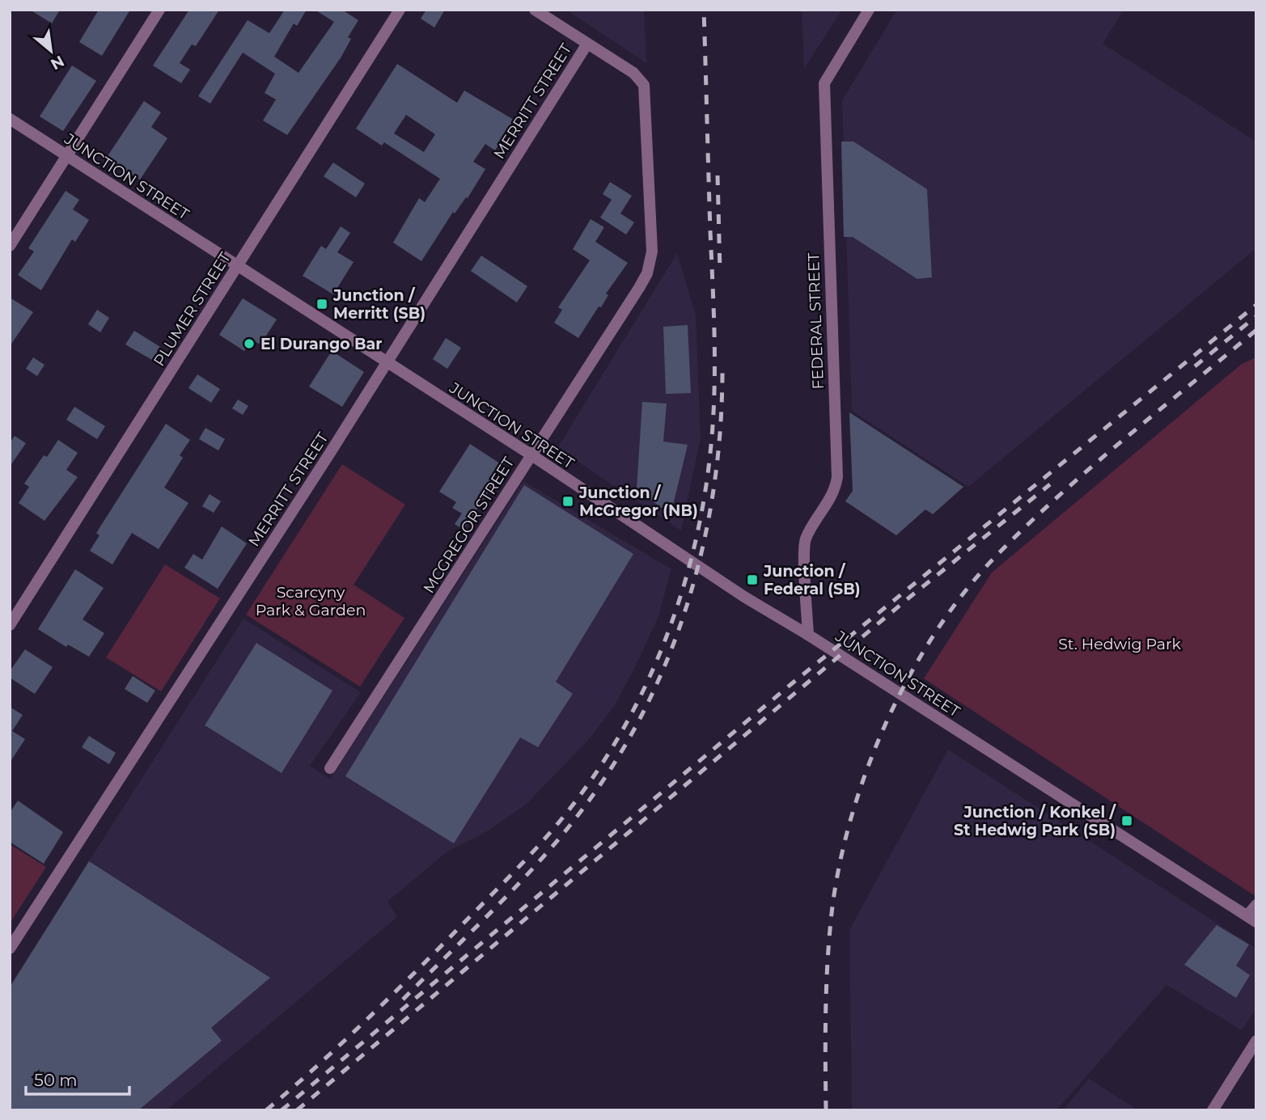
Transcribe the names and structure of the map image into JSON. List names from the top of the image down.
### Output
{
  "streets": {
    "street": [
      "MERRITT STREET",
      "JUNCTION STREET",
      "PLUMER STREET",
      "FEDERAL STREET",
      "MCGREGOR STREET"
    ]
  },
  "crossings": [
    ["MERRITT STREET", "JUNCTION STREET"],
    ["MERRITT STREET", "MCGREGOR STREET"],
    ["JUNCTION STREET", "PLUMER STREET"],
    ["JUNCTION STREET", "FEDERAL STREET"],
    ["JUNCTION STREET", "MCGREGOR STREET"]
  ],
  "parks": ["Scarcyny Park & Garden", "St. Hedwig Park"],
  "places": {
    "transit": [
      "Junction / Merritt (SB)",
      "Junction / McGregor (NB)",
      "Junction / Federal (SB)",
      "Junction / Konkel / St Hedwig Park (SB)"
    ],
    "other": ["El Durango Bar"]
  },
  "scale_bar": "50 m",
  "north": "bottom right"
}
